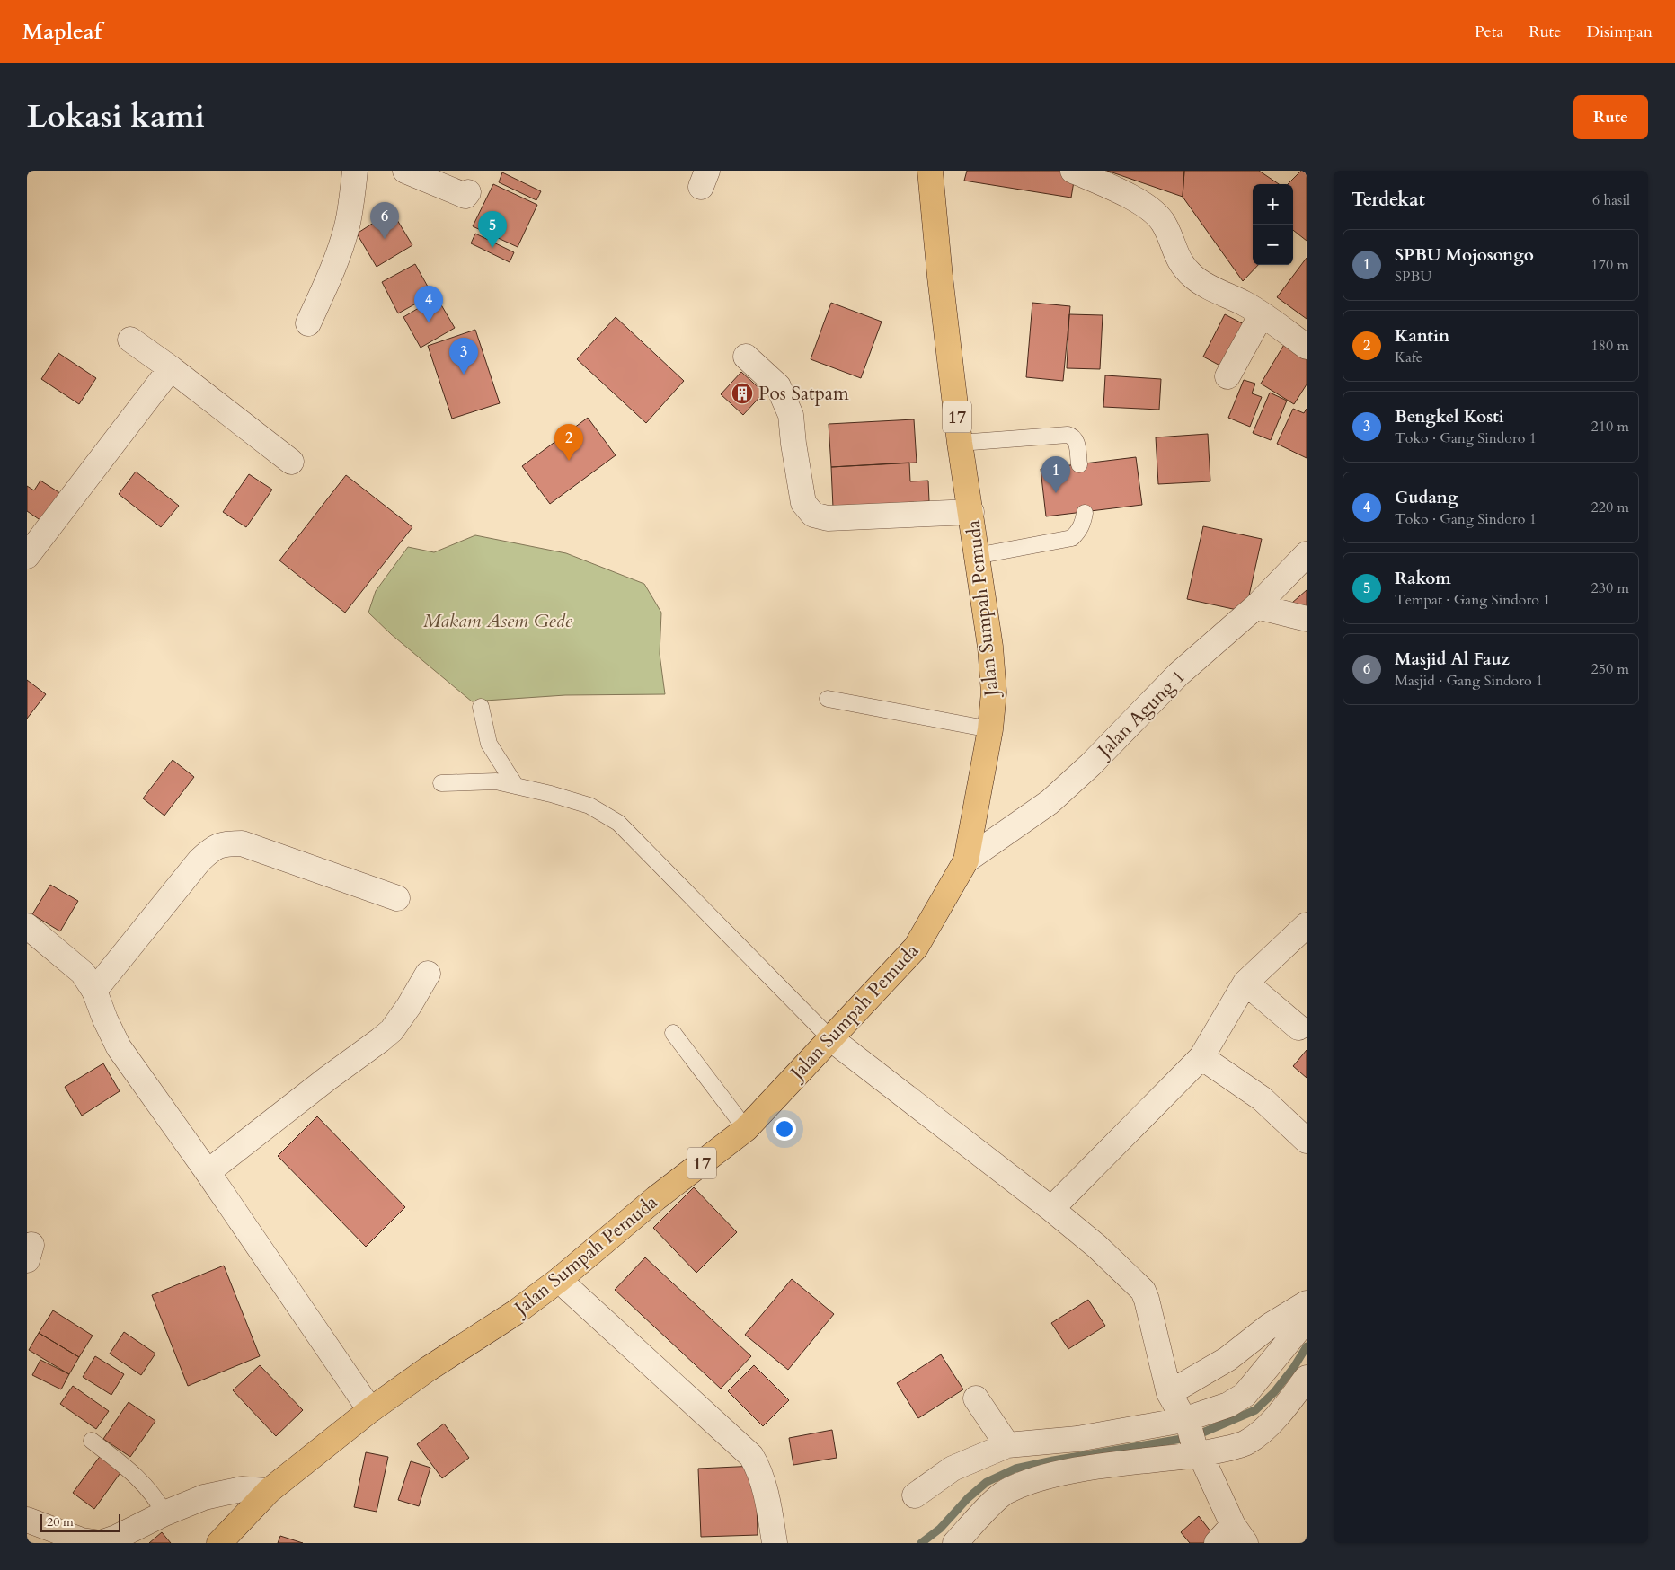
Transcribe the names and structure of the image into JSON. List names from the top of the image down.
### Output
{
  "streets": {
    "highway": ["17", "Jalan Sumpah Pemuda"],
    "street": ["Jalan Agung 1"]
  },
  "crossings": [
    ["Jalan Sumpah Pemuda", "Jalan Agung 1"]
  ],
  "parks": ["Makam Asem Gede"],
  "places": {
    "building": ["Pos Satpam"]
  },
  "scale_bar": "20 m",
  "page": {
    "header": "Mapleaf",
    "nav": ["Peta", "Rute", "Disimpan"],
    "title": "Lokasi kami",
    "buttons": "Rute",
    "heading": ["Terdekat", "6 hasil"],
    "map_buttons": ["+", "−"],
    "pins": [
      "6",
      "5",
      "4",
      "3",
      "2",
      "1"
    ],
    "list": [
      {
        "mark": "1",
        "name": "SPBU Mojosongo",
        "note": "SPBU",
        "value": "170 m"
      },
      {
        "mark": "2",
        "name": "Kantin",
        "note": "Kafe",
        "value": "180 m"
      },
      {
        "mark": "3",
        "name": "Bengkel Kosti",
        "note": "Toko · Gang Sindoro 1",
        "value": "210 m"
      },
      {
        "mark": "4",
        "name": "Gudang",
        "note": "Toko · Gang Sindoro 1",
        "value": "220 m"
      },
      {
        "mark": "5",
        "name": "Rakom",
        "note": "Tempat · Gang Sindoro 1",
        "value": "230 m"
      },
      {
        "mark": "6",
        "name": "Masjid Al Fauz",
        "note": "Masjid · Gang Sindoro 1",
        "value": "250 m"
      }
    ],
    "scale": "20 m"
  }
}
